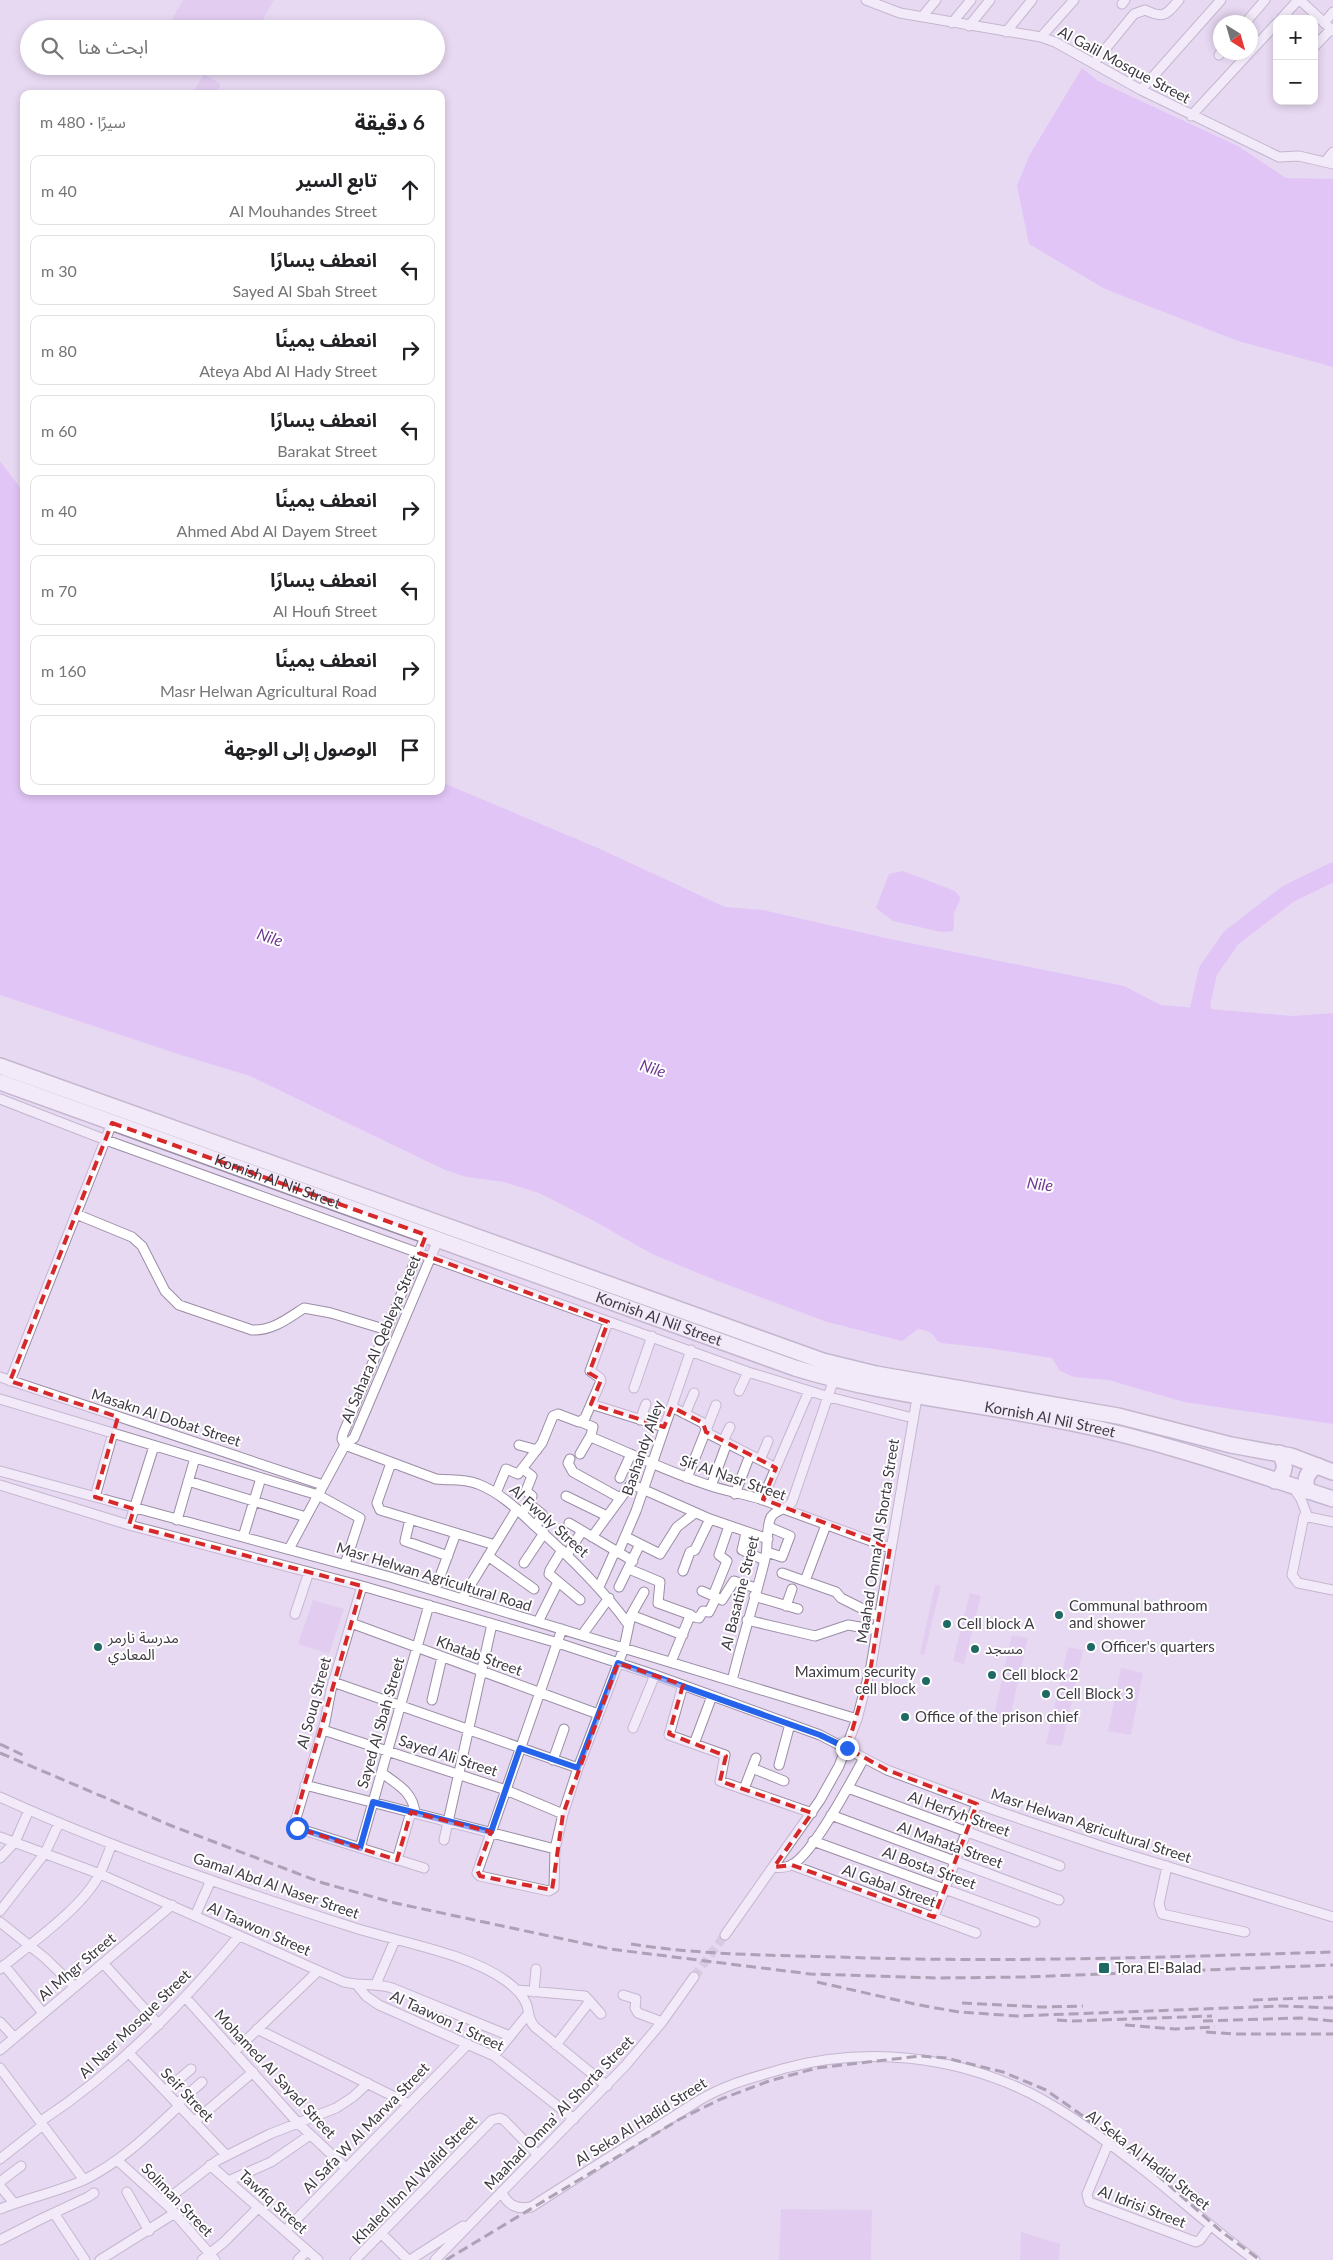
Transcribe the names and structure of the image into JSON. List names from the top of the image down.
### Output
{
  "streets": {
    "highway": ["Kornish Al Nil Street"],
    "street": [
      "Al Galil Mosque Street",
      "Al Sahara Al Qebleya Street",
      "Masakn Al Dobat Street",
      "Bashandy Alley",
      "Sif Al Nasr Street",
      "Al Fwoly Street",
      "Maahad Omna' Al Shorta Street",
      "Masr Helwan Agricultural Road",
      "Al Basatine Street",
      "Khatab Street",
      "Al Souq Street",
      "Sayed Al Sbah Street",
      "Sayed Ali Street",
      "Al Herfyh Street",
      "Masr Helwan Agricultural Street",
      "Al Mahata Street",
      "Al Bosta Street",
      "Gamal Abd Al Naser Street",
      "Al Gabal Street",
      "Al Taawon Street",
      "Al Mhgr Street",
      "Al Taawon 1 Street",
      "Al Nasr Mosque Street",
      "Mohamed Al Sayad Street",
      "Seif Street",
      "Al Seka Al Hadid Street",
      "Al Safa W Al Marwa Street",
      "Khaled Ibn Al Walid Street",
      "Soliman Street",
      "Tawfiq Street",
      "Al Idrisi Street"
    ]
  },
  "crossings": [
    ["Kornish Al Nil Street", "Al Sahara Al Qebleya Street"],
    ["Kornish Al Nil Street", "Maahad Omna' Al Shorta Street"],
    ["Kornish Al Nil Street", "Al Basatine Street"],
    ["Al Sahara Al Qebleya Street", "Masakn Al Dobat Street"],
    ["Al Sahara Al Qebleya Street", "Al Fwoly Street"],
    ["Al Sahara Al Qebleya Street", "Masr Helwan Agricultural Road"],
    ["Bashandy Alley", "Sif Al Nasr Street"],
    ["Bashandy Alley", "Al Fwoly Street"],
    ["Sif Al Nasr Street", "Maahad Omna' Al Shorta Street"],
    ["Sif Al Nasr Street", "Al Basatine Street"],
    ["Maahad Omna' Al Shorta Street", "Masr Helwan Agricultural Road"],
    ["Maahad Omna' Al Shorta Street", "Masr Helwan Agricultural Street"],
    ["Maahad Omna' Al Shorta Street", "Gamal Abd Al Naser Street"],
    ["Maahad Omna' Al Shorta Street", "Al Taawon 1 Street"],
    ["Maahad Omna' Al Shorta Street", "Al Seka Al Hadid Street"],
    ["Maahad Omna' Al Shorta Street", "Khaled Ibn Al Walid Street"],
    ["Masr Helwan Agricultural Road", "Al Basatine Street"],
    ["Masr Helwan Agricultural Road", "Al Souq Street"],
    ["Masr Helwan Agricultural Road", "Sayed Al Sbah Street"],
    ["Masr Helwan Agricultural Road", "Masr Helwan Agricultural Street"],
    ["Khatab Street", "Al Souq Street"],
    ["Khatab Street", "Sayed Al Sbah Street"],
    ["Al Souq Street", "Sayed Al Sbah Street"],
    ["Al Souq Street", "Sayed Ali Street"],
    ["Sayed Al Sbah Street", "Sayed Ali Street"],
    ["Al Taawon Street", "Al Mhgr Street"],
    ["Al Taawon Street", "Al Taawon 1 Street"],
    ["Al Taawon Street", "Al Nasr Mosque Street"],
    ["Al Taawon 1 Street", "Al Safa W Al Marwa Street"],
    ["Al Nasr Mosque Street", "Mohamed Al Sayad Street"],
    ["Al Nasr Mosque Street", "Seif Street"],
    ["Mohamed Al Sayad Street", "Al Safa W Al Marwa Street"],
    ["Al Seka Al Hadid Street", "Al Idrisi Street"],
    ["Al Safa W Al Marwa Street", "Tawfiq Street"]
  ],
  "water": ["Nile"],
  "places": {
    "other": [
      "Communal bathroom and shower",
      "Cell block A",
      "مدرسة نارمر المعادي",
      "Officer's quarters",
      "مسجد",
      "Cell block 2",
      "Maximum security cell block",
      "Cell Block 3",
      "Office of the prison chief"
    ],
    "transit": ["Tora El-Balad"]
  },
  "north": "bottom right",
  "page": {
    "map_buttons": ["+", "−"],
    "search": "ابحث هنا",
    "heading": ["6 دقيقة", "سيرًا · 480 m"],
    "list": [
      ["تابع السير", "Al Mouhandes Street", "40 m"],
      ["انعطف يسارًا", "Sayed Al Sbah Street", "30 m"],
      ["انعطف يمينًا", "Ateya Abd Al Hady Street", "80 m"],
      ["انعطف يسارًا", "Barakat Street", "60 m"],
      ["انعطف يمينًا", "Ahmed Abd Al Dayem Street", "40 m"],
      ["انعطف يسارًا", "Al Houfi Street", "70 m"],
      ["انعطف يمينًا", "Masr Helwan Agricultural Road", "160 m"],
      "الوصول إلى الوجهة"
    ]
  }
}
